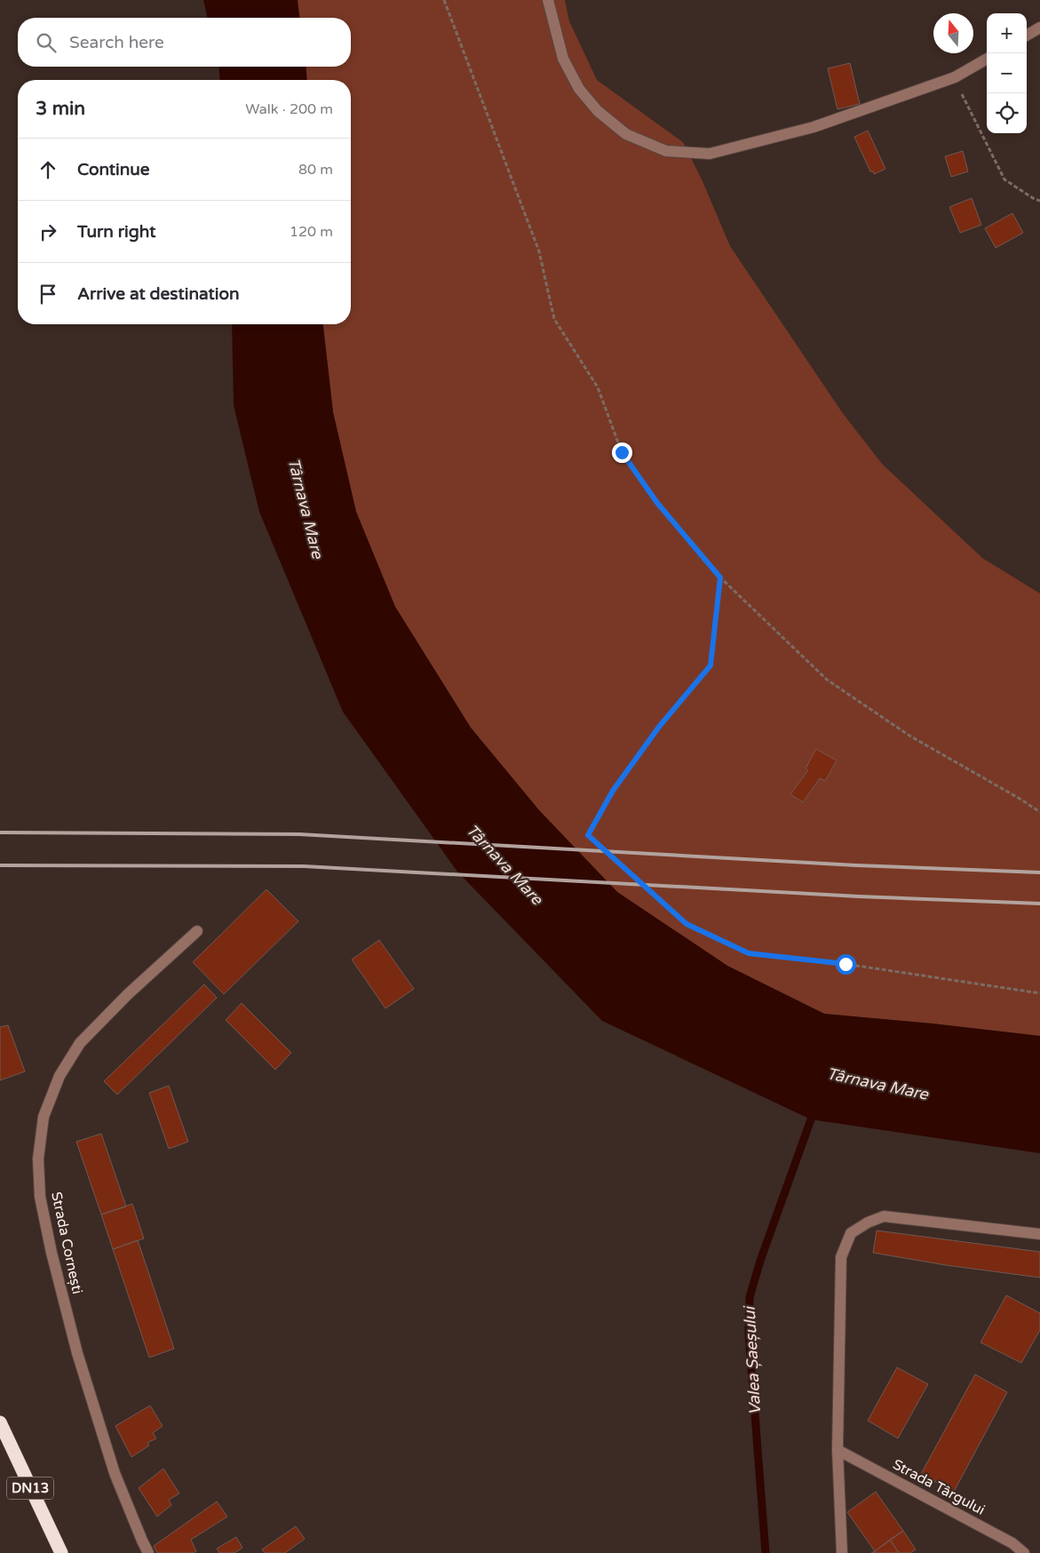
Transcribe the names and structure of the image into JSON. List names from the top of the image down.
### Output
{
  "streets": {
    "highway": ["DN13"],
    "street": ["Strada Cornești", "Strada Târgului"]
  },
  "water": ["Târnava Mare", "Valea Șaeșului"],
  "north": "top",
  "page": {
    "map_buttons": ["+", "−"],
    "search": "Search here",
    "heading": ["3 min", "Walk · 200 m"],
    "list": [
      ["Continue", "80 m"],
      ["Turn right", "120 m"],
      "Arrive at destination"
    ]
  }
}
